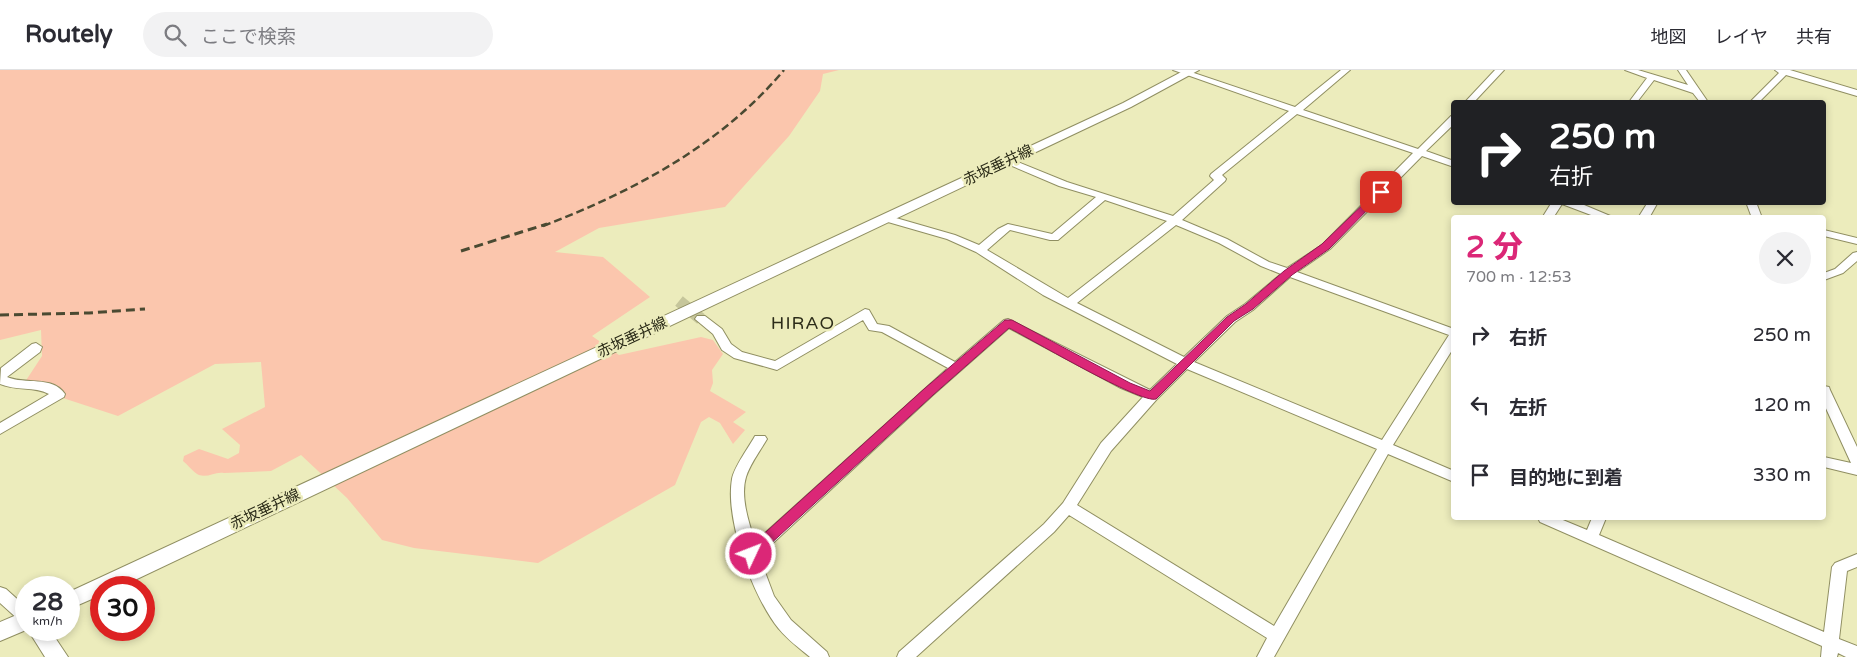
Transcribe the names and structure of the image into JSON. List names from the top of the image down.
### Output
{
  "streets": {
    "main road": ["赤坂垂井線"]
  },
  "districts": ["HIRAO"],
  "page": {
    "header": "Routely",
    "search": "ここで検索",
    "nav": ["地図", "レイヤ", "共有"],
    "turn": ["250 m", "右折"],
    "heading": ["2 分", "700 m · 12:53"],
    "list": [
      {
        "name": "右折",
        "value": "250 m"
      },
      {
        "name": "左折",
        "value": "120 m"
      },
      {
        "name": "目的地に到着",
        "value": "330 m"
      }
    ],
    "speed": "28 km/h",
    "limit": "30"
  }
}
